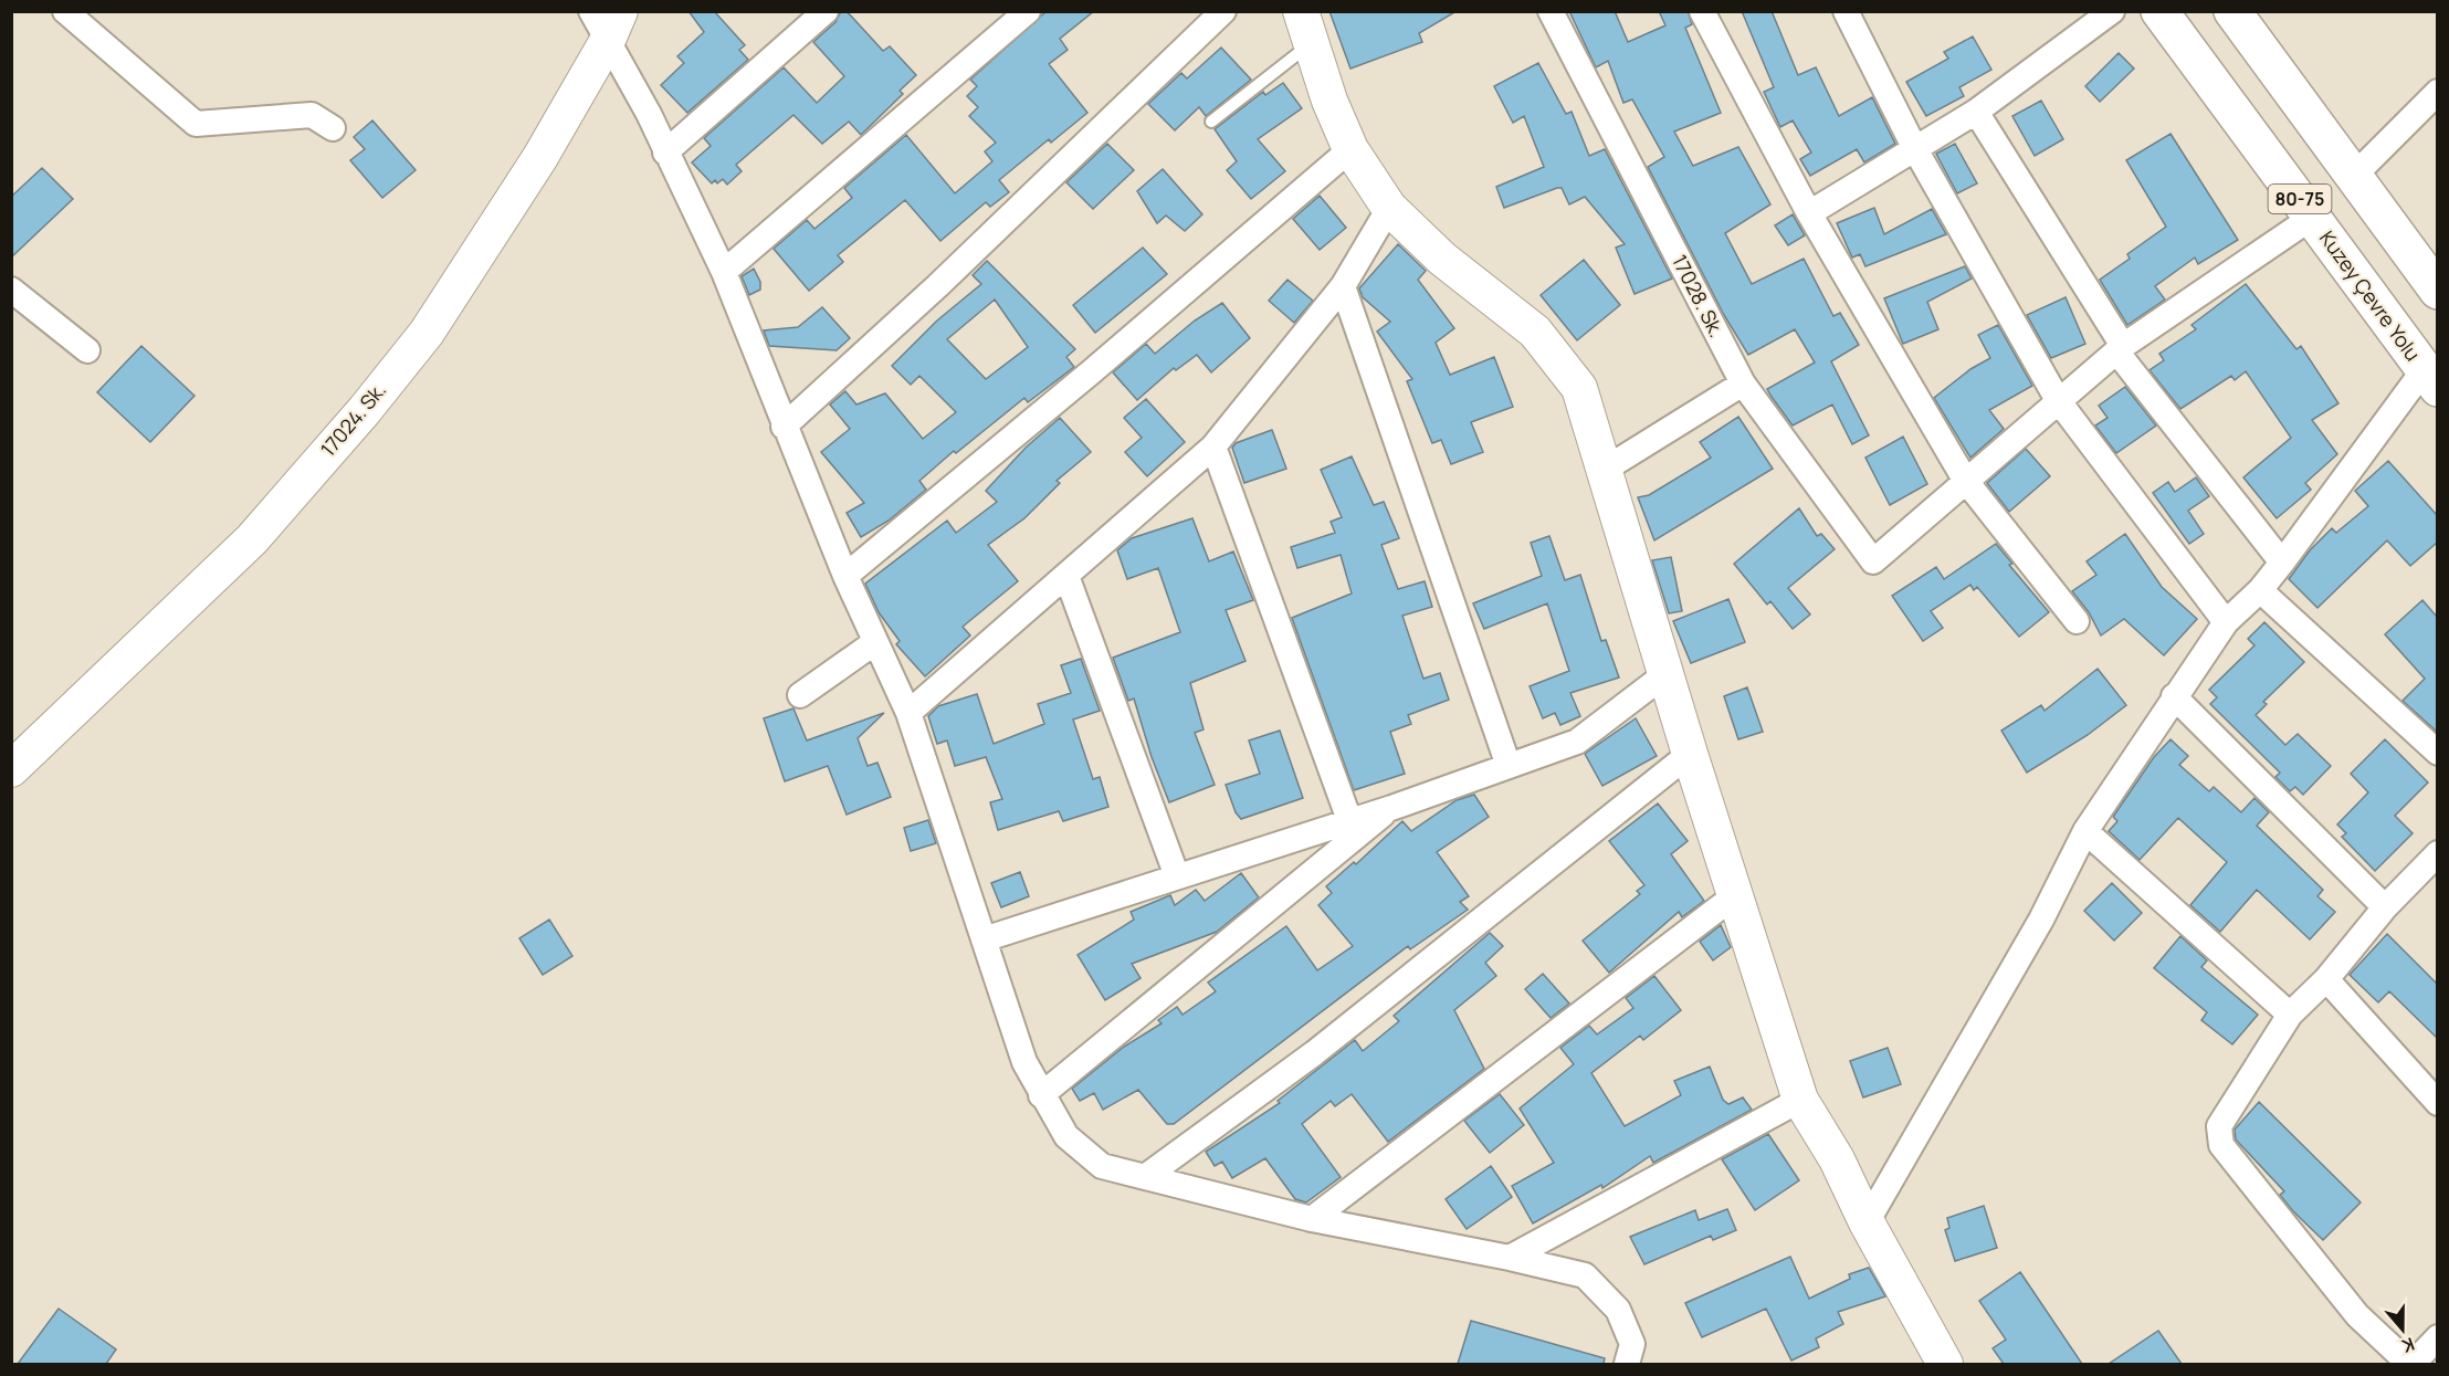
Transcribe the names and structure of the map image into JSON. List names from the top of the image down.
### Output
{
  "streets": {
    "highway": ["80-75", "Kuzey Çevre Yolu"],
    "street": ["17028. Sk.", "17024. Sk."]
  },
  "north": "bottom"
}
